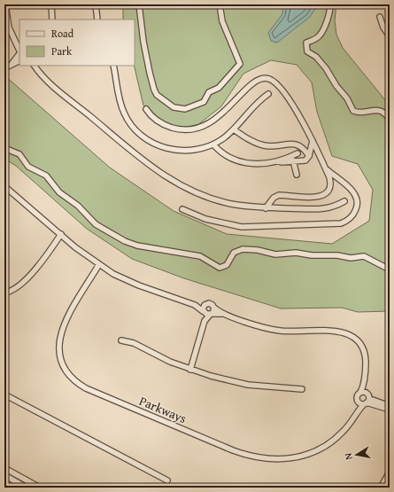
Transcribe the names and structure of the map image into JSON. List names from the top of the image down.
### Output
{
  "streets": {
    "street": ["Parkways"]
  },
  "legend": ["Road", "Park"],
  "north": "left"
}
